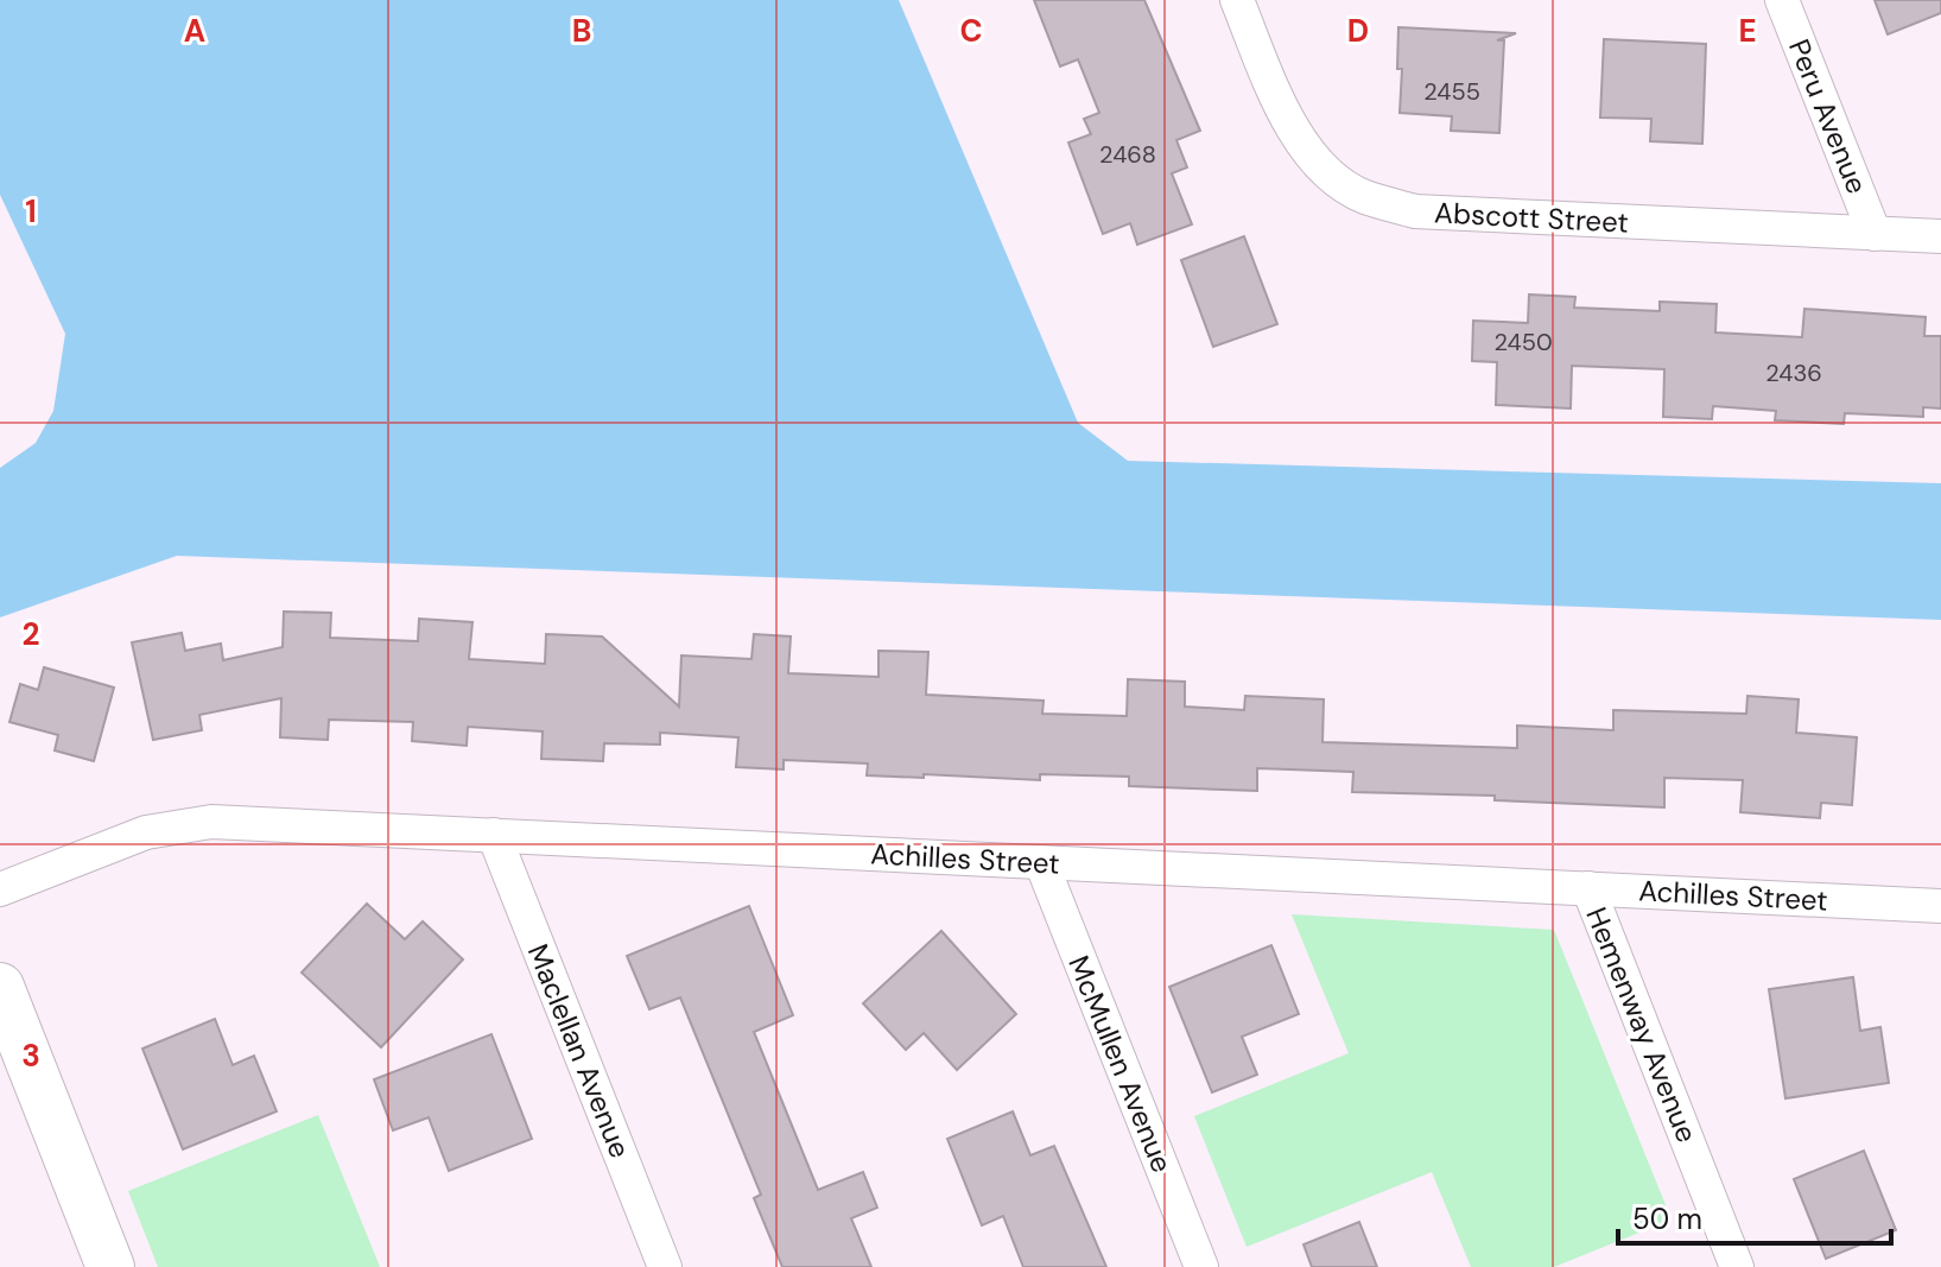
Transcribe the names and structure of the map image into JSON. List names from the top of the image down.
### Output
{
  "streets": {
    "street": [
      "Peru Avenue",
      "Abscott Street",
      "Achilles Street",
      "Hemenway Avenue",
      "Maclellan Avenue",
      "McMullen Avenue"
    ]
  },
  "crossings": [
    ["Peru Avenue", "Abscott Street"],
    ["Achilles Street", "Hemenway Avenue"],
    ["Achilles Street", "Maclellan Avenue"],
    ["Achilles Street", "McMullen Avenue"]
  ],
  "house_numbers": [
    "2455",
    "2468",
    "2450",
    "2436"
  ],
  "scale_bar": "50 m",
  "grid": {
    "columns": [
      "A",
      "B",
      "C",
      "D",
      "E"
    ],
    "rows": ["1", "2", "3"]
  }
}
